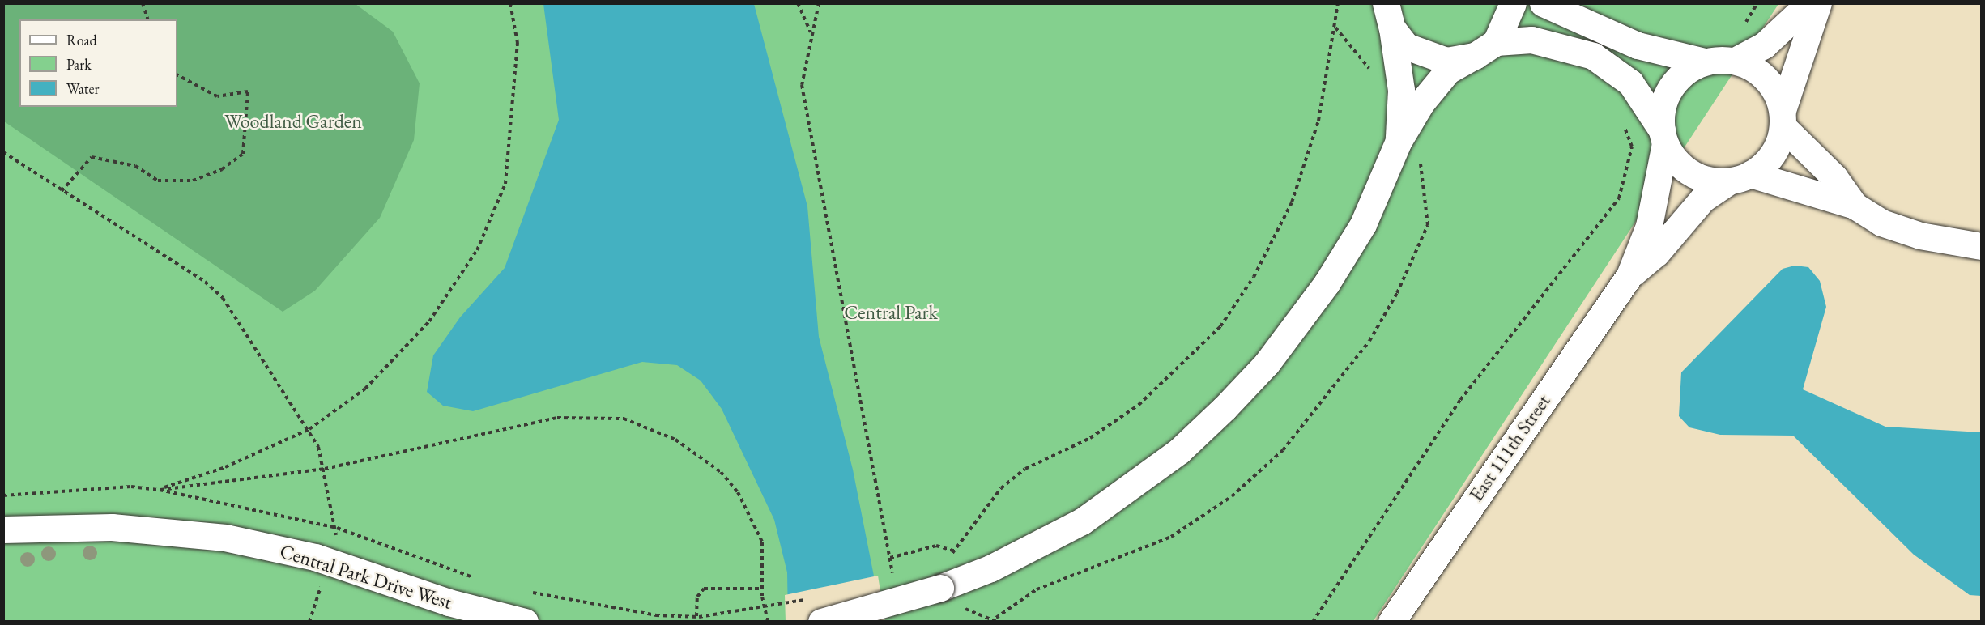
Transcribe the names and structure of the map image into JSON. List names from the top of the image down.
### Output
{
  "streets": {
    "street": ["East 111th Street", "Central Park Drive West"]
  },
  "parks": ["Woodland Garden", "Central Park"],
  "legend": ["Road", "Park", "Water"]
}
